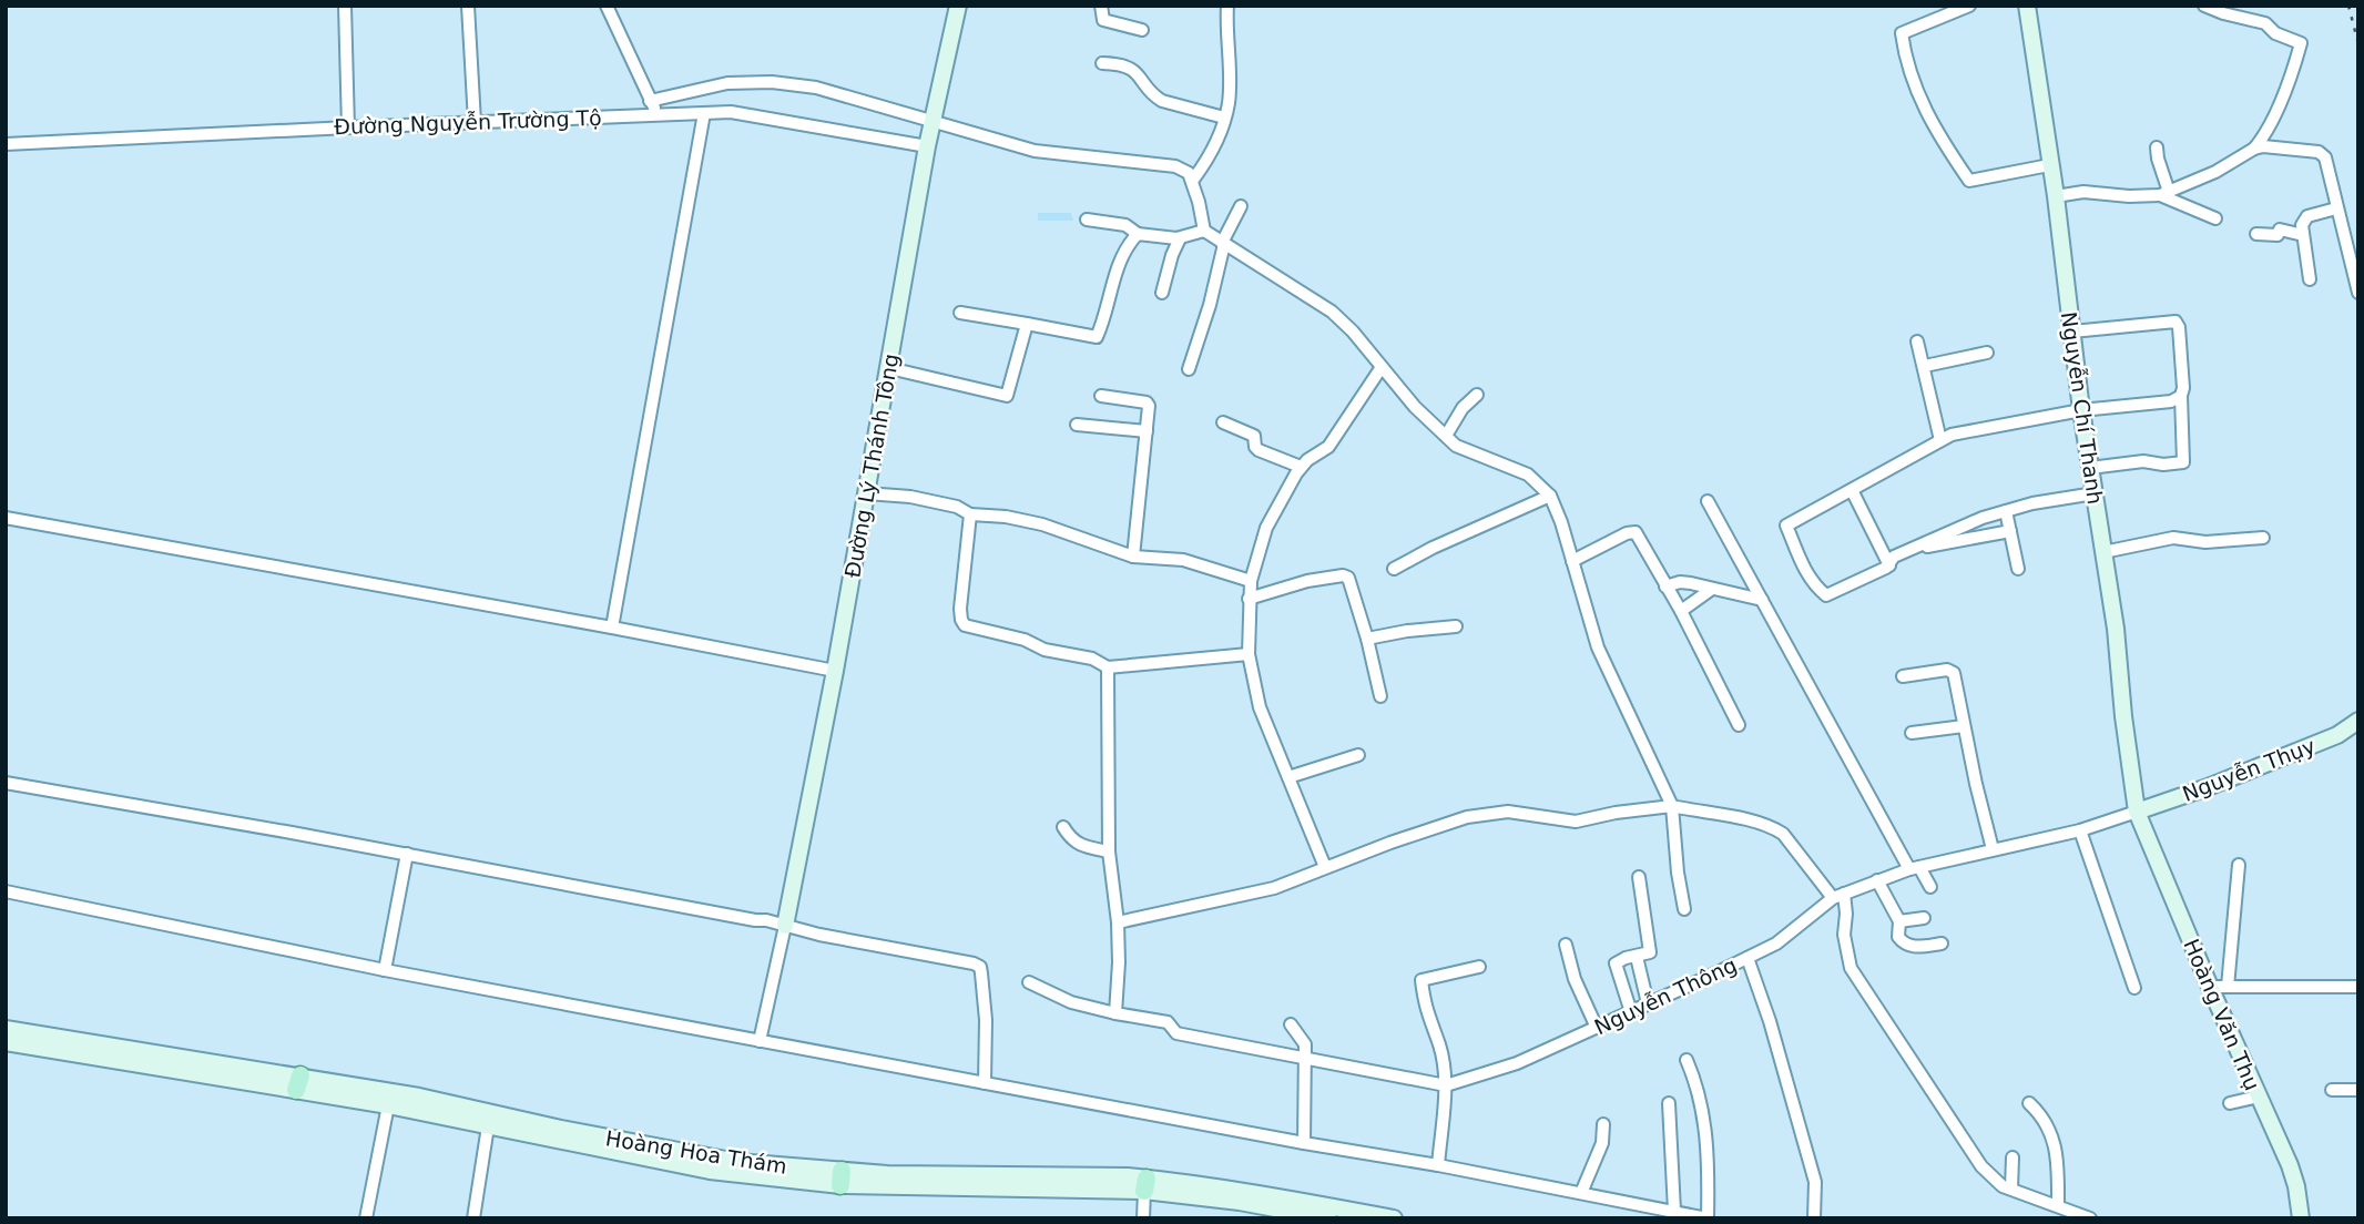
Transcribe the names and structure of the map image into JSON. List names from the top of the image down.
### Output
{
  "streets": {
    "main road": [
      "Nguyễn Chí Thanh",
      "Đường Lý Thánh Tông",
      "Nguyễn Thụy",
      "Hoàng Văn Thụ",
      "Hoàng Hoa Thám"
    ],
    "street": ["Đường Nguyễn Trường Tộ", "Nguyễn Thông"]
  },
  "crossings": [
    ["Đường Nguyễn Trường Tộ", "Đường Lý Thánh Tông"],
    ["Nguyễn Chí Thanh", "Nguyễn Thụy"],
    ["Nguyễn Chí Thanh", "Nguyễn Thông"],
    ["Nguyễn Chí Thanh", "Hoàng Văn Thụ"],
    ["Nguyễn Thụy", "Nguyễn Thông"],
    ["Nguyễn Thụy", "Hoàng Văn Thụ"],
    ["Nguyễn Thông", "Hoàng Văn Thụ"]
  ]
}
